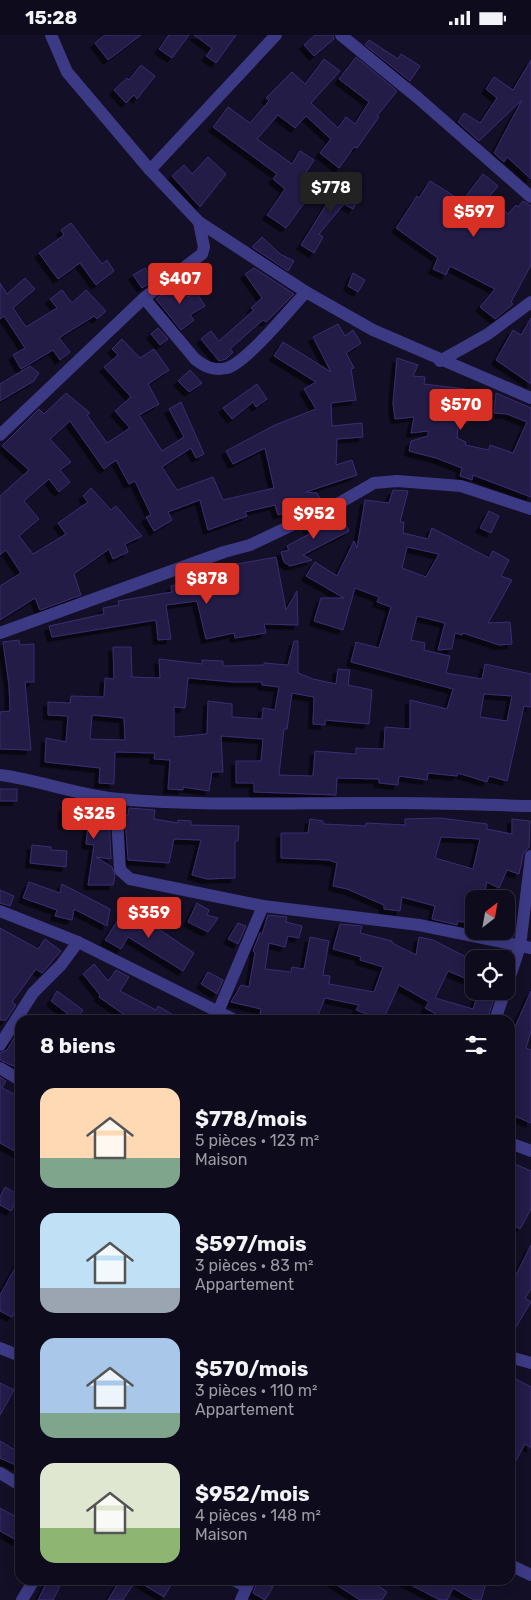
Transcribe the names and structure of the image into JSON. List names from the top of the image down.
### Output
{
  "north": "top right",
  "page": {
    "status": "15:28",
    "price": [
      "$778",
      "$597",
      "$407",
      "$570",
      "$952",
      "$878",
      "$325",
      "$359"
    ],
    "heading": "8 biens",
    "list": [
      {
        "name": "$778/mois",
        "note": "5 pièces · 123 m² · Maison"
      },
      {
        "name": "$597/mois",
        "note": "3 pièces · 83 m² · Appartement"
      },
      {
        "name": "$570/mois",
        "note": "3 pièces · 110 m² · Appartement"
      },
      {
        "name": "$952/mois",
        "note": "4 pièces · 148 m² · Maison"
      }
    ]
  }
}
